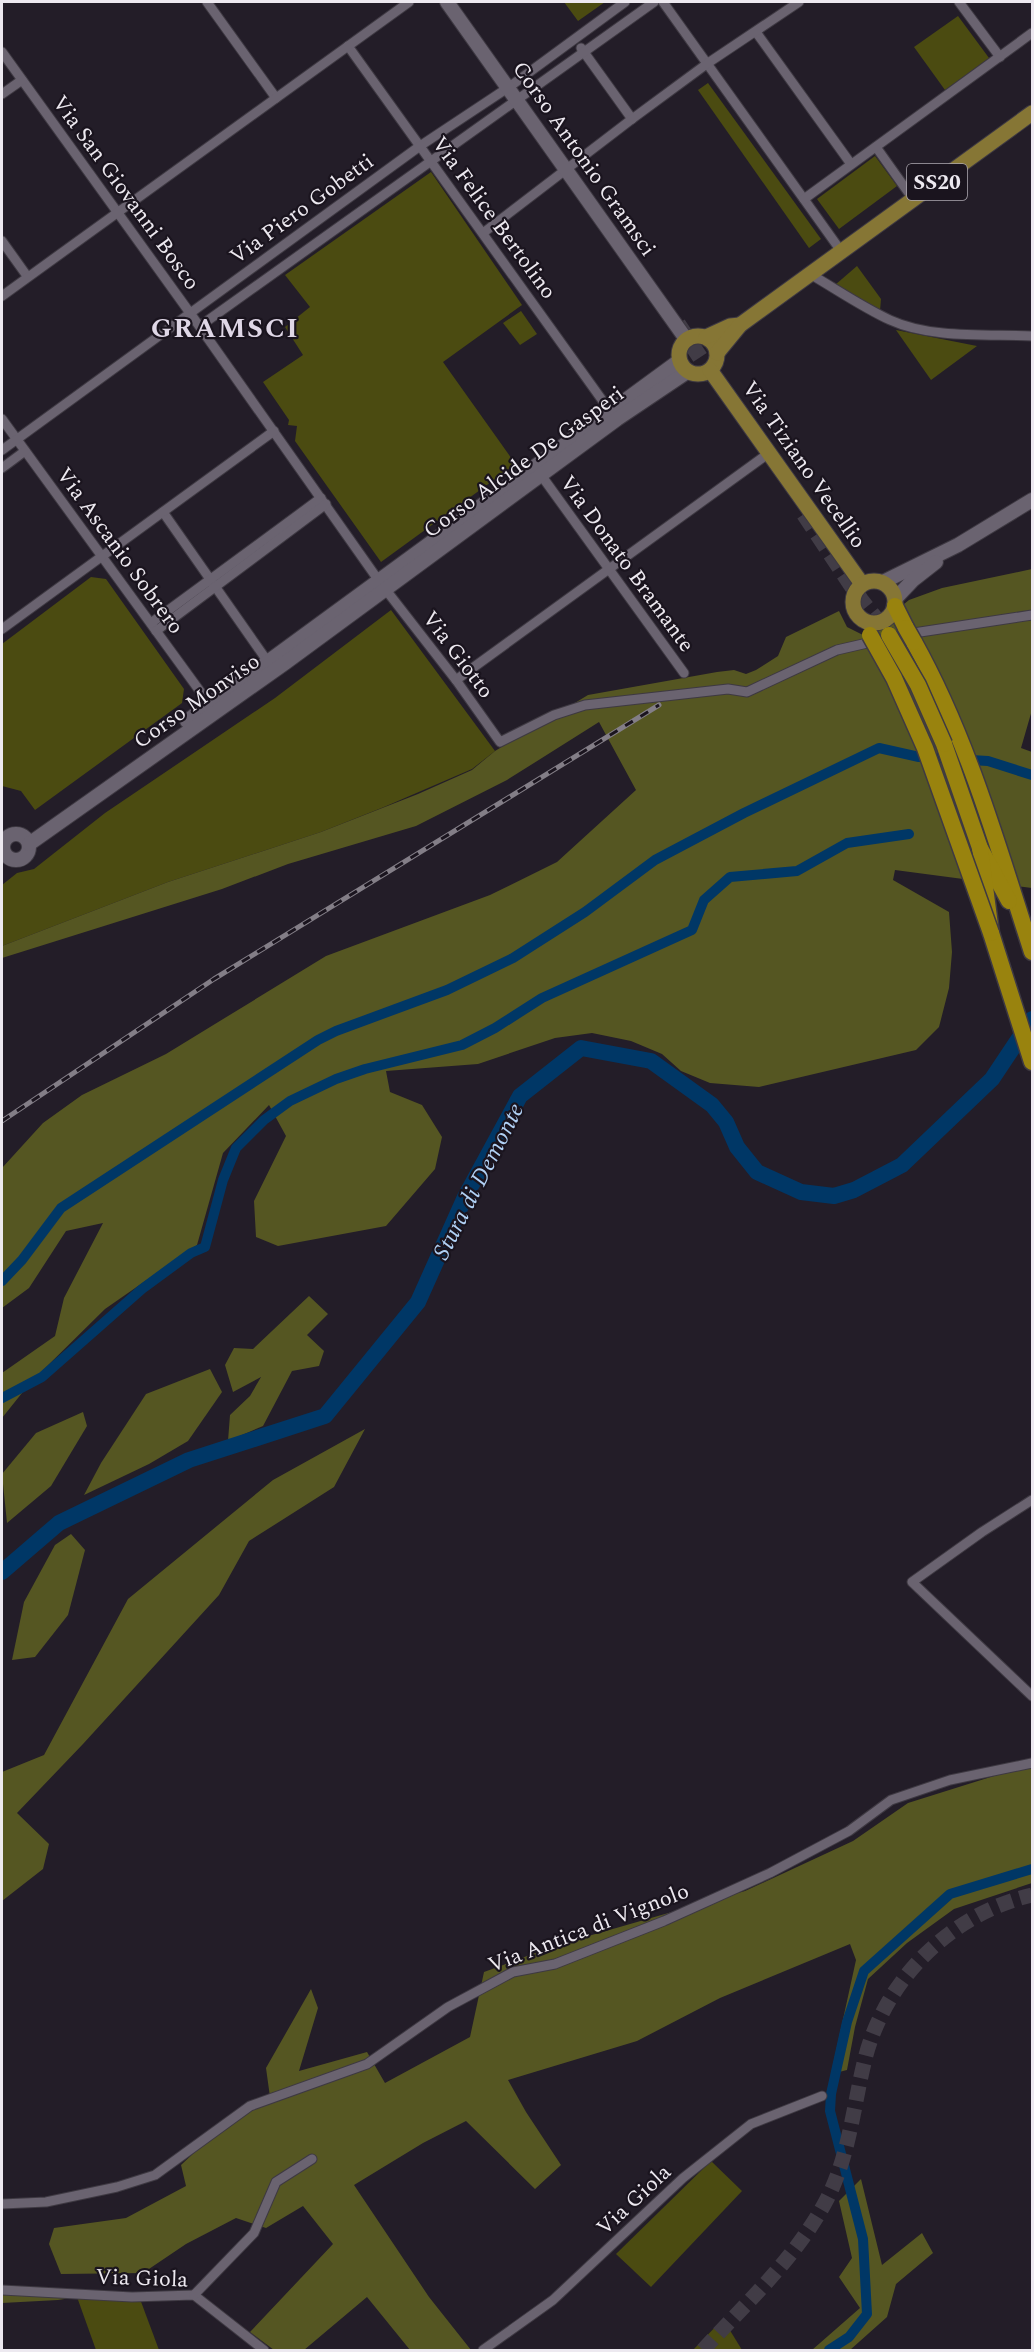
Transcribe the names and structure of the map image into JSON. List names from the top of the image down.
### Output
{
  "streets": {
    "main road": [
      "Corso Antonio Gramsci",
      "SS20",
      "Corso Alcide De Gasperi",
      "Via Tiziano Vecellio",
      "Corso Monviso"
    ],
    "street": [
      "Via San Giovanni Bosco",
      "Via Piero Gobetti",
      "Via Felice Bertolino",
      "Via Ascanio Sobrero",
      "Via Donato Bramante",
      "Via Giotto",
      "Via Antica di Vignolo",
      "Via Giola"
    ]
  },
  "crossings": [
    ["Corso Antonio Gramsci", "SS20"],
    ["Corso Antonio Gramsci", "Via Piero Gobetti"],
    ["Corso Antonio Gramsci", "Corso Alcide De Gasperi"],
    ["Corso Antonio Gramsci", "Via Tiziano Vecellio"],
    ["SS20", "Corso Alcide De Gasperi"],
    ["SS20", "Via Tiziano Vecellio"],
    ["Via San Giovanni Bosco", "Via Piero Gobetti"],
    ["Via San Giovanni Bosco", "Corso Alcide De Gasperi"],
    ["Via San Giovanni Bosco", "Via Giotto"],
    ["Via San Giovanni Bosco", "Corso Monviso"],
    ["Via Piero Gobetti", "Via Felice Bertolino"],
    ["Via Piero Gobetti", "Via Ascanio Sobrero"],
    ["Via Felice Bertolino", "Corso Alcide De Gasperi"],
    ["Corso Alcide De Gasperi", "Via Tiziano Vecellio"],
    ["Corso Alcide De Gasperi", "Via Donato Bramante"],
    ["Corso Alcide De Gasperi", "Via Giotto"],
    ["Corso Alcide De Gasperi", "Corso Monviso"],
    ["Via Ascanio Sobrero", "Corso Monviso"],
    ["Via Giotto", "Corso Monviso"]
  ],
  "districts": ["GRAMSCI"],
  "water": ["Stura di Demonte"]
}
